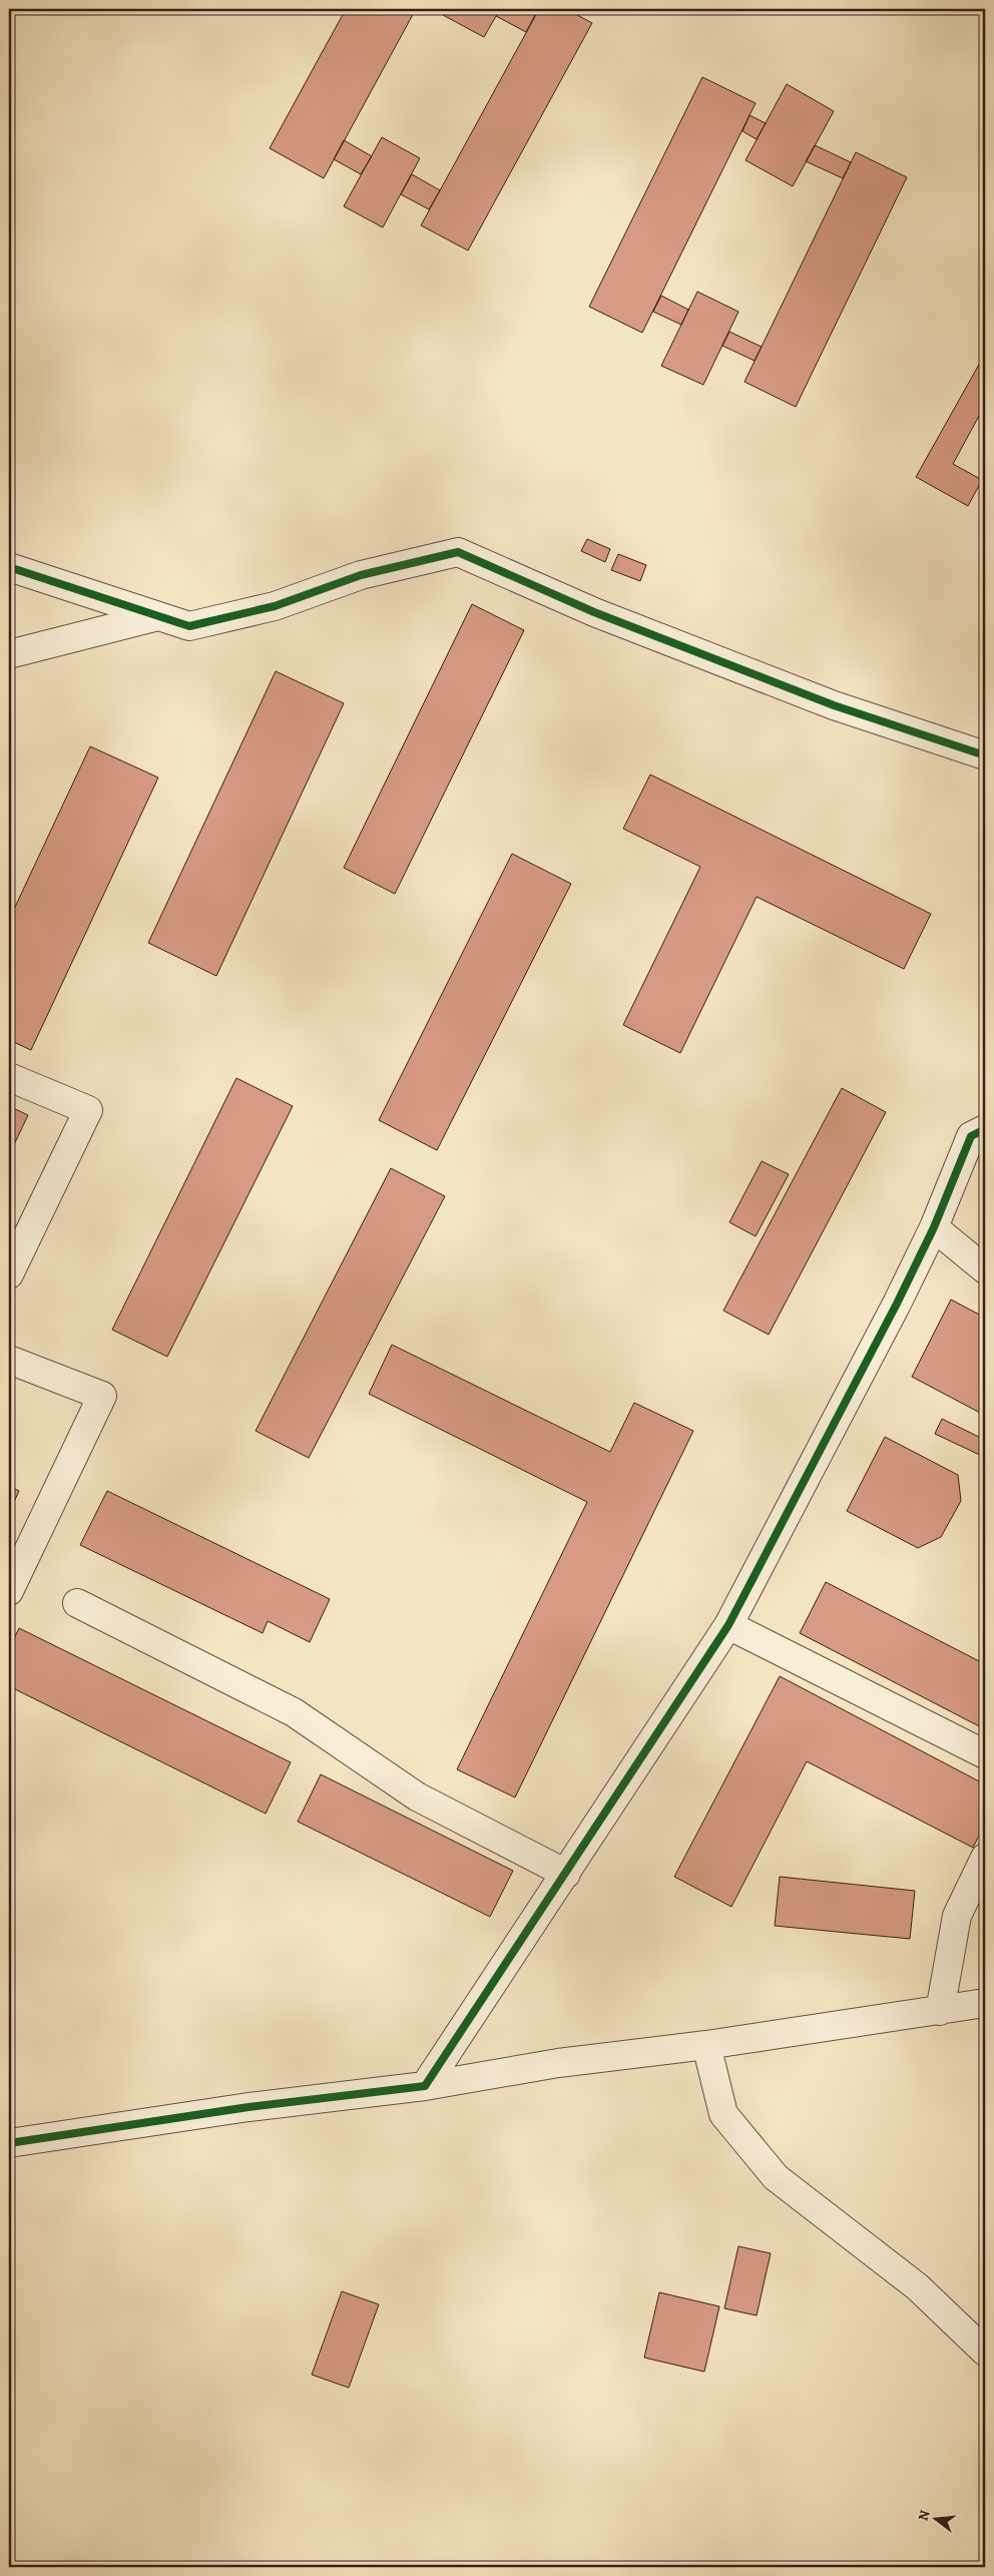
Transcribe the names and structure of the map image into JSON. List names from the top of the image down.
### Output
{
  "north": "left"
}
